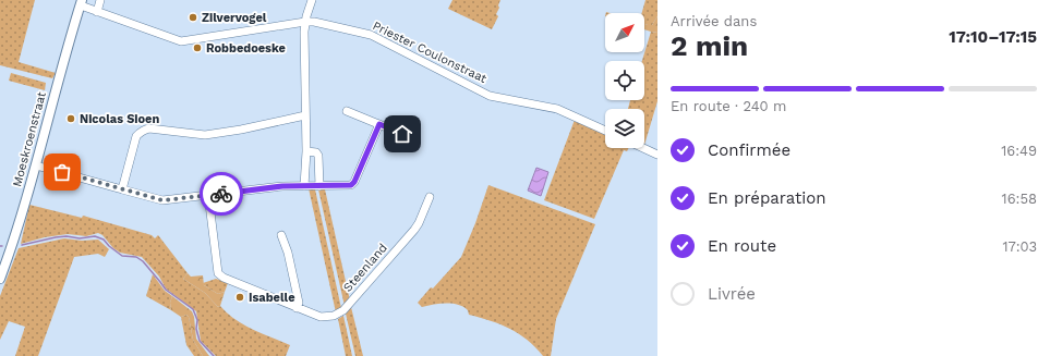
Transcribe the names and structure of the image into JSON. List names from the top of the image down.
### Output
{
  "streets": {
    "main road": ["Moeskroenstraat"],
    "street": ["Priester Coulonstraat", "Steenland"]
  },
  "crossings": [
    ["Priester Coulonstraat", "Moeskroenstraat"]
  ],
  "places": [
    "Zilvervogel",
    "Robbedoeske",
    "Nicolas Sioen",
    "Isabelle"
  ],
  "north": "top right",
  "page": {
    "heading": ["2 min", "Arrivée dans", "17:10–17:15"],
    "bar": "En route · 240 m",
    "list": [
      ["Confirmée", "16:49"],
      ["En préparation", "16:58"],
      ["En route", "17:03"],
      "Livrée"
    ]
  }
}
